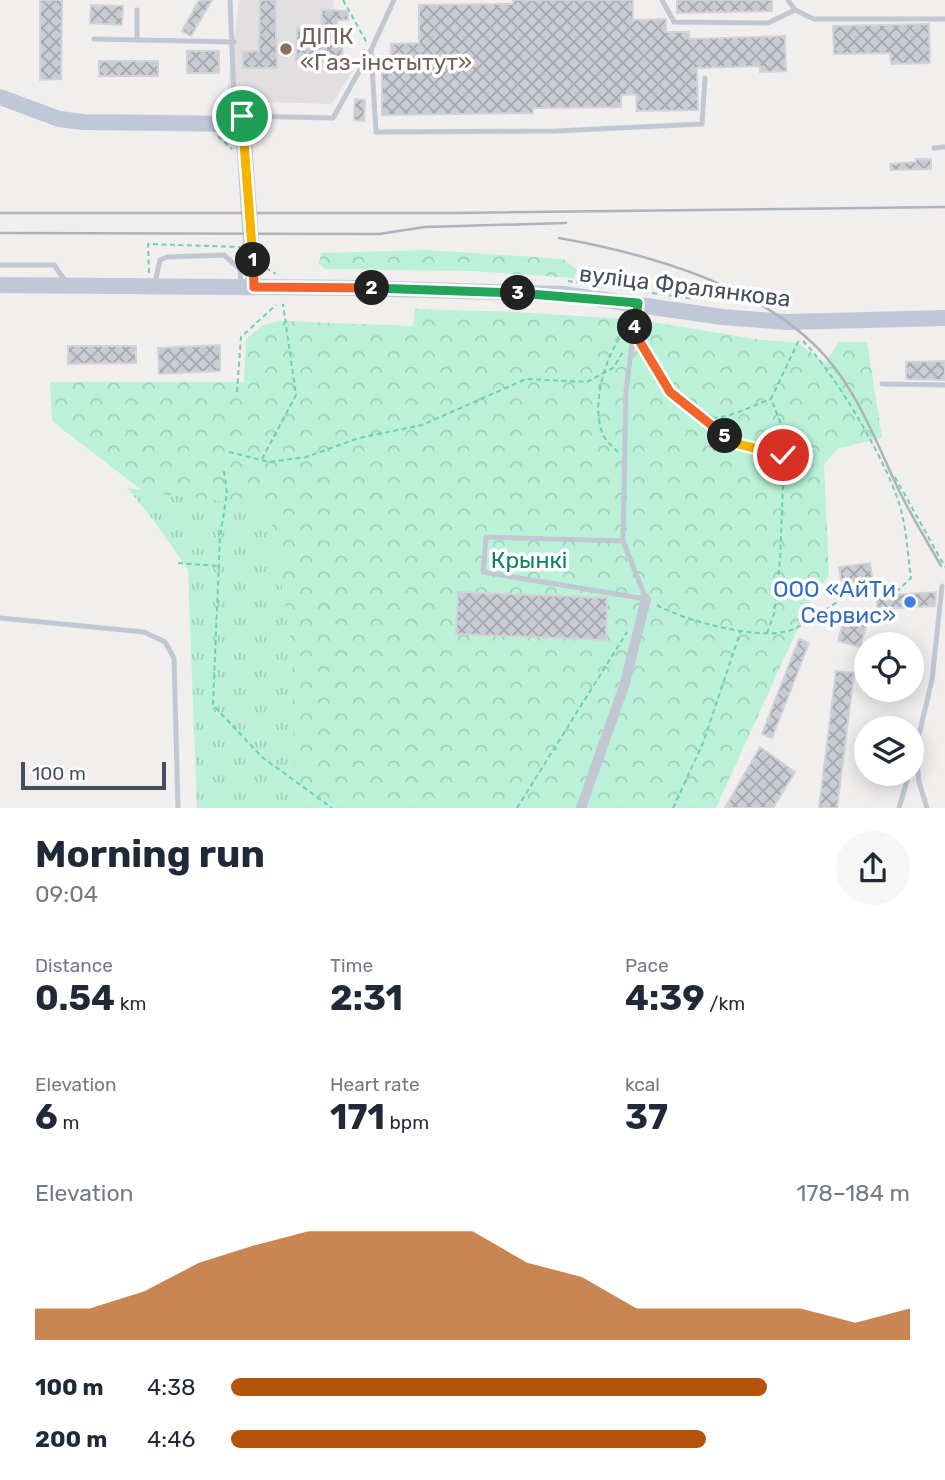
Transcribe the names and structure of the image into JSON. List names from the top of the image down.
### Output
{
  "streets": {
    "main road": ["вуліца Фралянкова"]
  },
  "parks": ["Крынкі"],
  "places": ["ДІПК «Газ-інстытут»", "ООО «АйТи Сервис»"],
  "scale_bar": "100 m",
  "page": {
    "pins": [
      "1",
      "2",
      "3",
      "4",
      "5"
    ],
    "scale": "100 m",
    "heading": ["Morning run", "09:04"],
    "stats": [
      ["Distance", "0.54 km"],
      ["Time", "2:31"],
      ["Pace", "4:39 /km"],
      ["Elevation", "6 m"],
      ["Heart rate", "171 bpm"],
      ["kcal", "37"]
    ],
    "chart": ["Elevation", "178–184 m"],
    "list": [
      {
        "name": "100 m",
        "note": "4:38"
      },
      {
        "name": "200 m",
        "note": "4:46"
      }
    ]
  }
}
